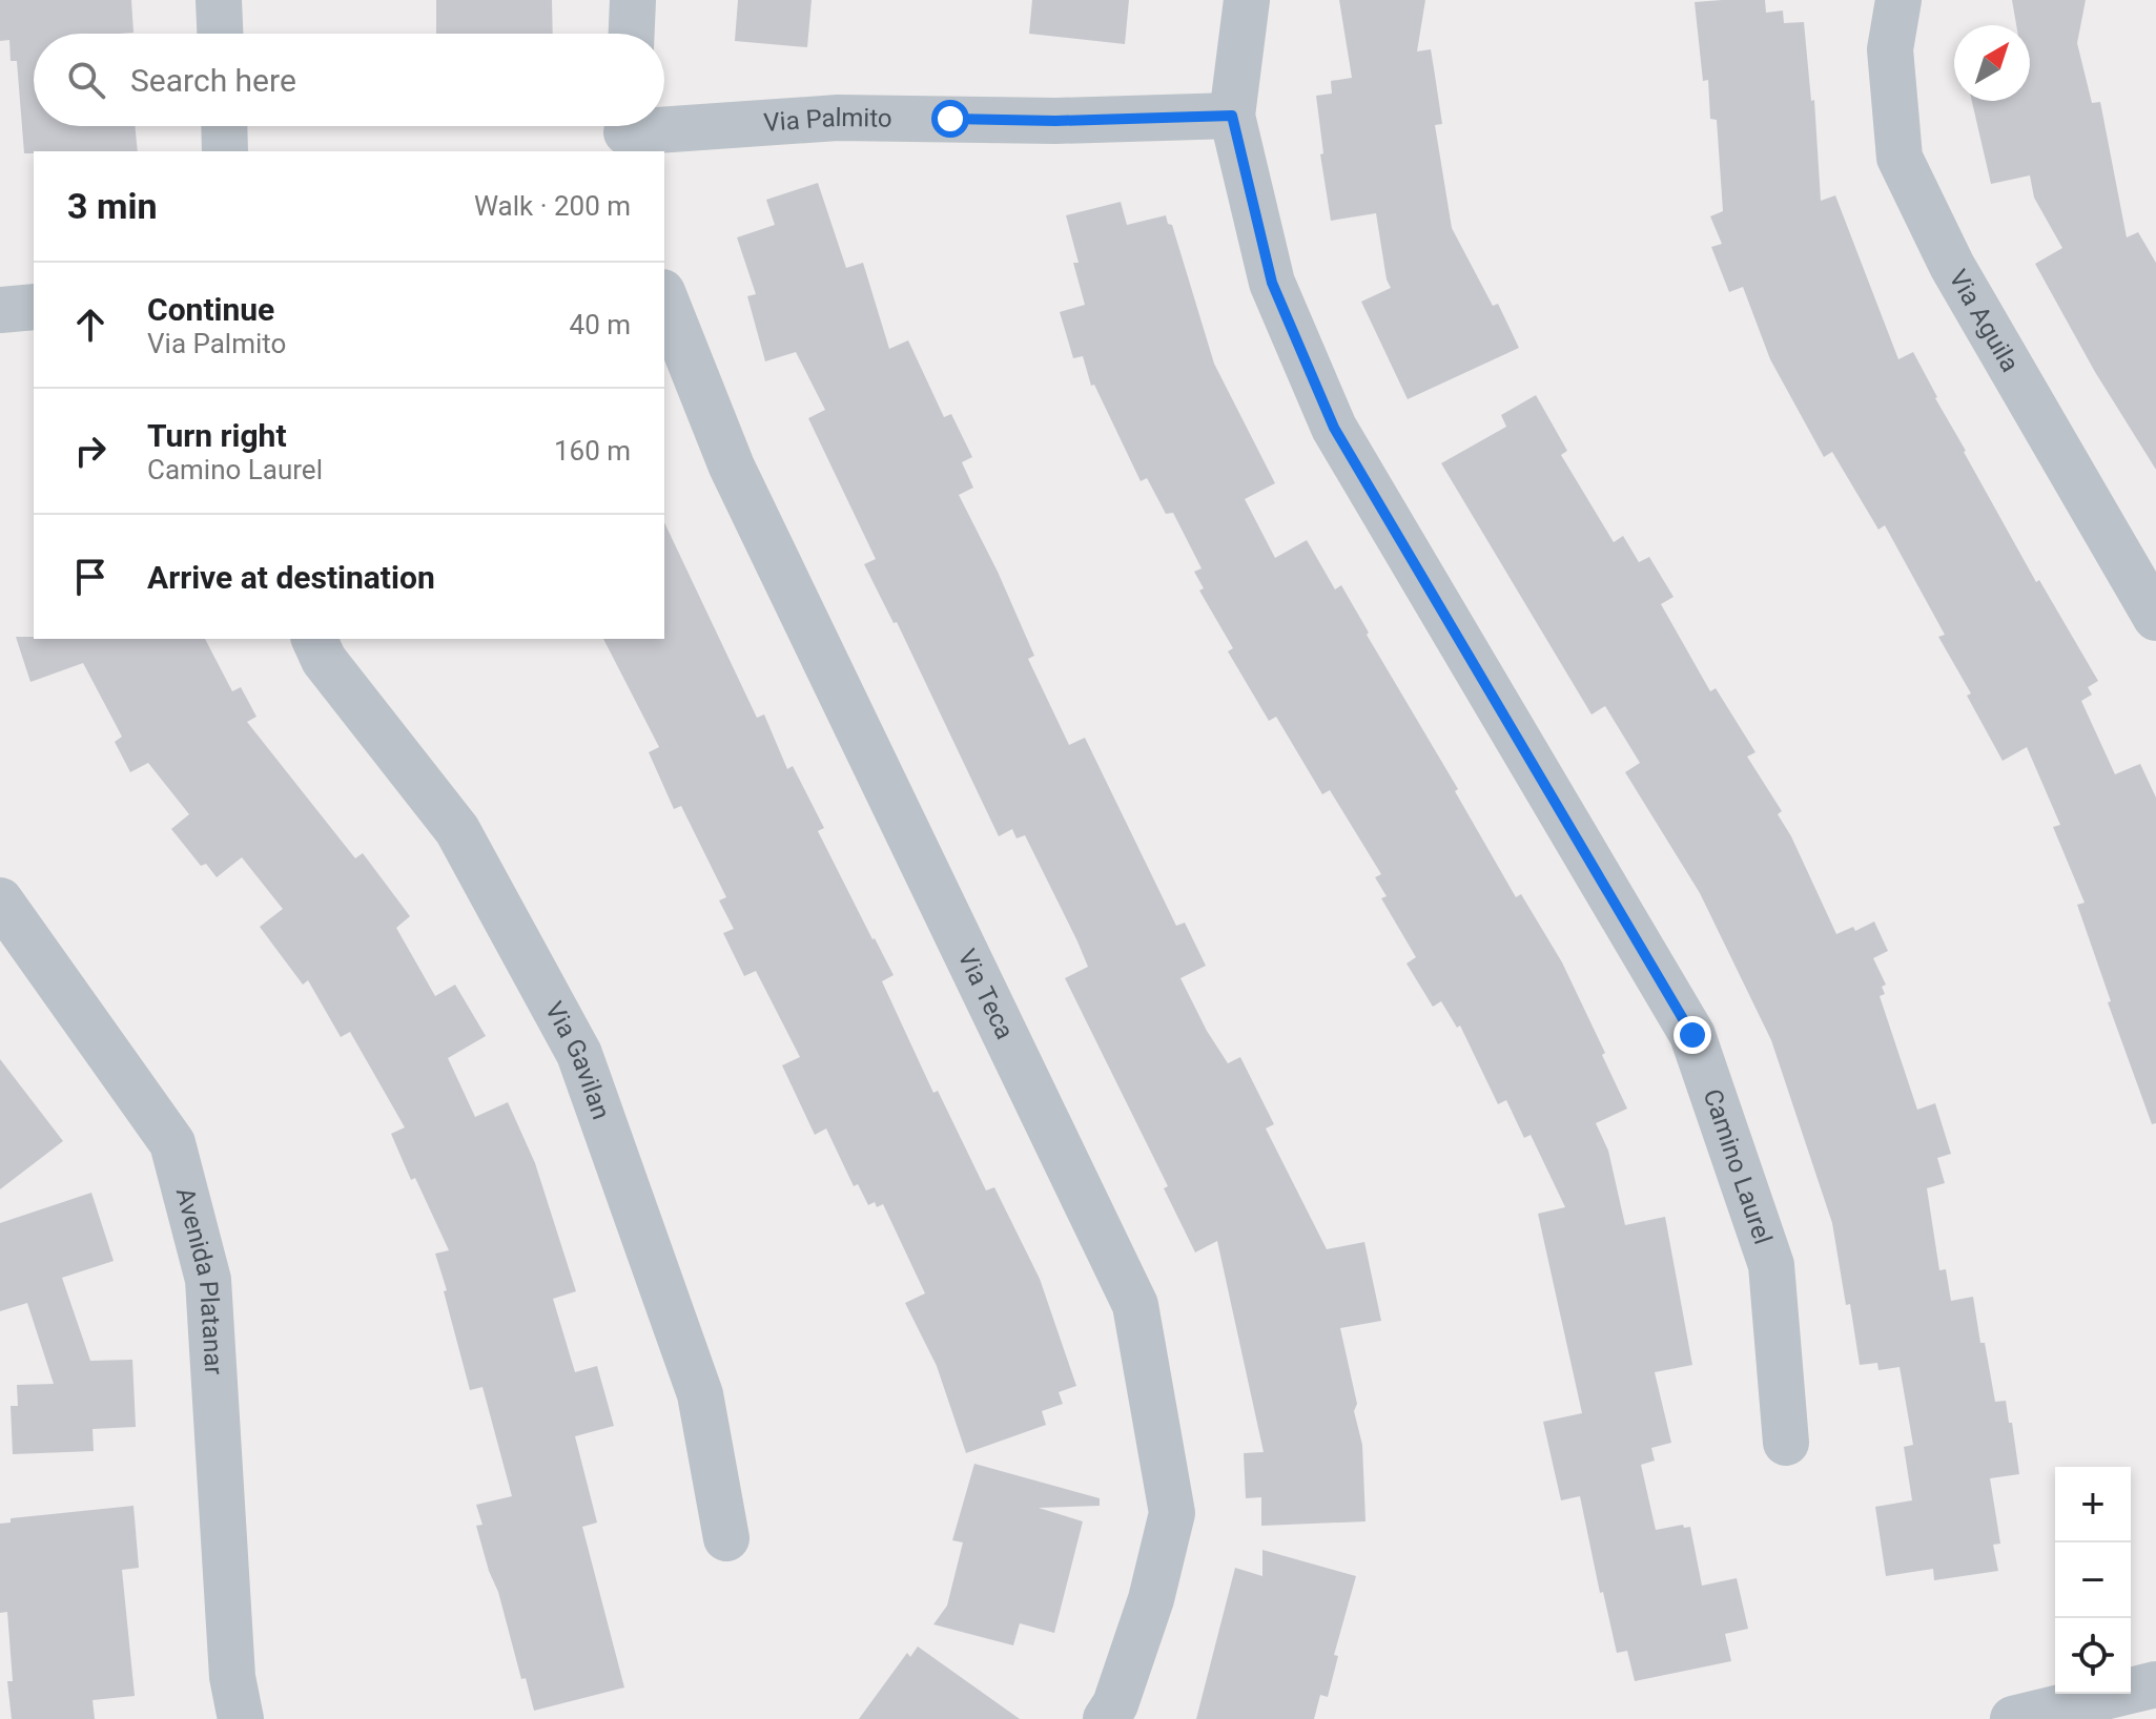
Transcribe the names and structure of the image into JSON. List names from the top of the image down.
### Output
{
  "streets": {
    "street": [
      "Via Palmito",
      "Via Aguila",
      "Via Teca",
      "Via Gavilan",
      "Camino Laurel",
      "Avenida Platanar"
    ]
  },
  "crossings": [
    ["Via Palmito", "Camino Laurel"]
  ],
  "north": "top right",
  "page": {
    "search": "Search here",
    "heading": ["3 min", "Walk · 200 m"],
    "list": [
      ["Continue", "Via Palmito", "40 m"],
      ["Turn right", "Camino Laurel", "160 m"],
      "Arrive at destination"
    ],
    "map_buttons": ["+", "−"]
  }
}
